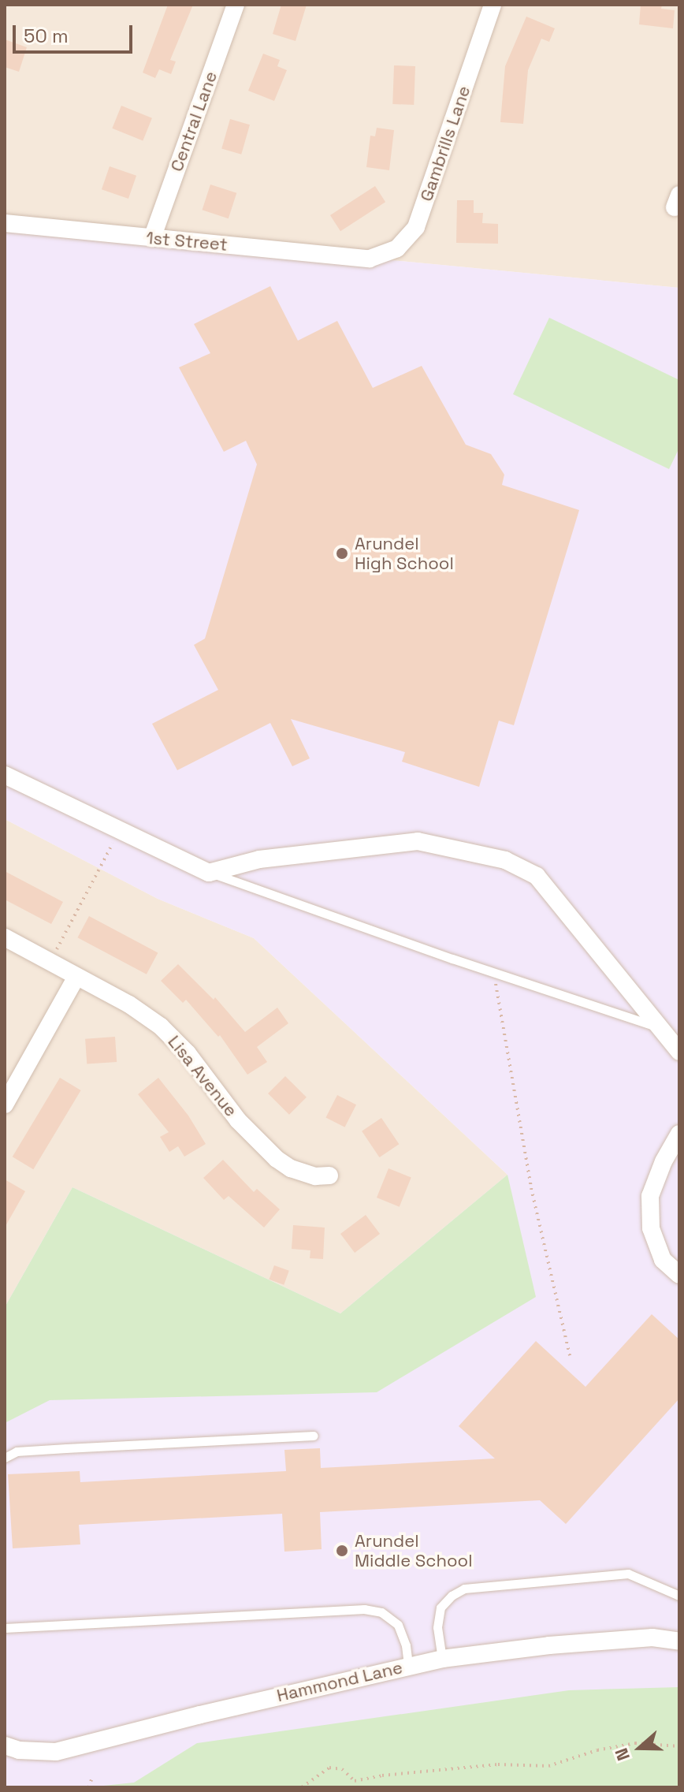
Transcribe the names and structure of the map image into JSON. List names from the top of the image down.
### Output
{
  "streets": {
    "street": [
      "Central Lane",
      "Gambrills Lane",
      "1st Street",
      "Lisa Avenue",
      "Hammond Lane"
    ]
  },
  "crossings": [
    ["Central Lane", "1st Street"],
    ["Gambrills Lane", "1st Street"]
  ],
  "places": ["Arundel High School", "Arundel Middle School"],
  "scale_bar": "50 m",
  "north": "left"
}
